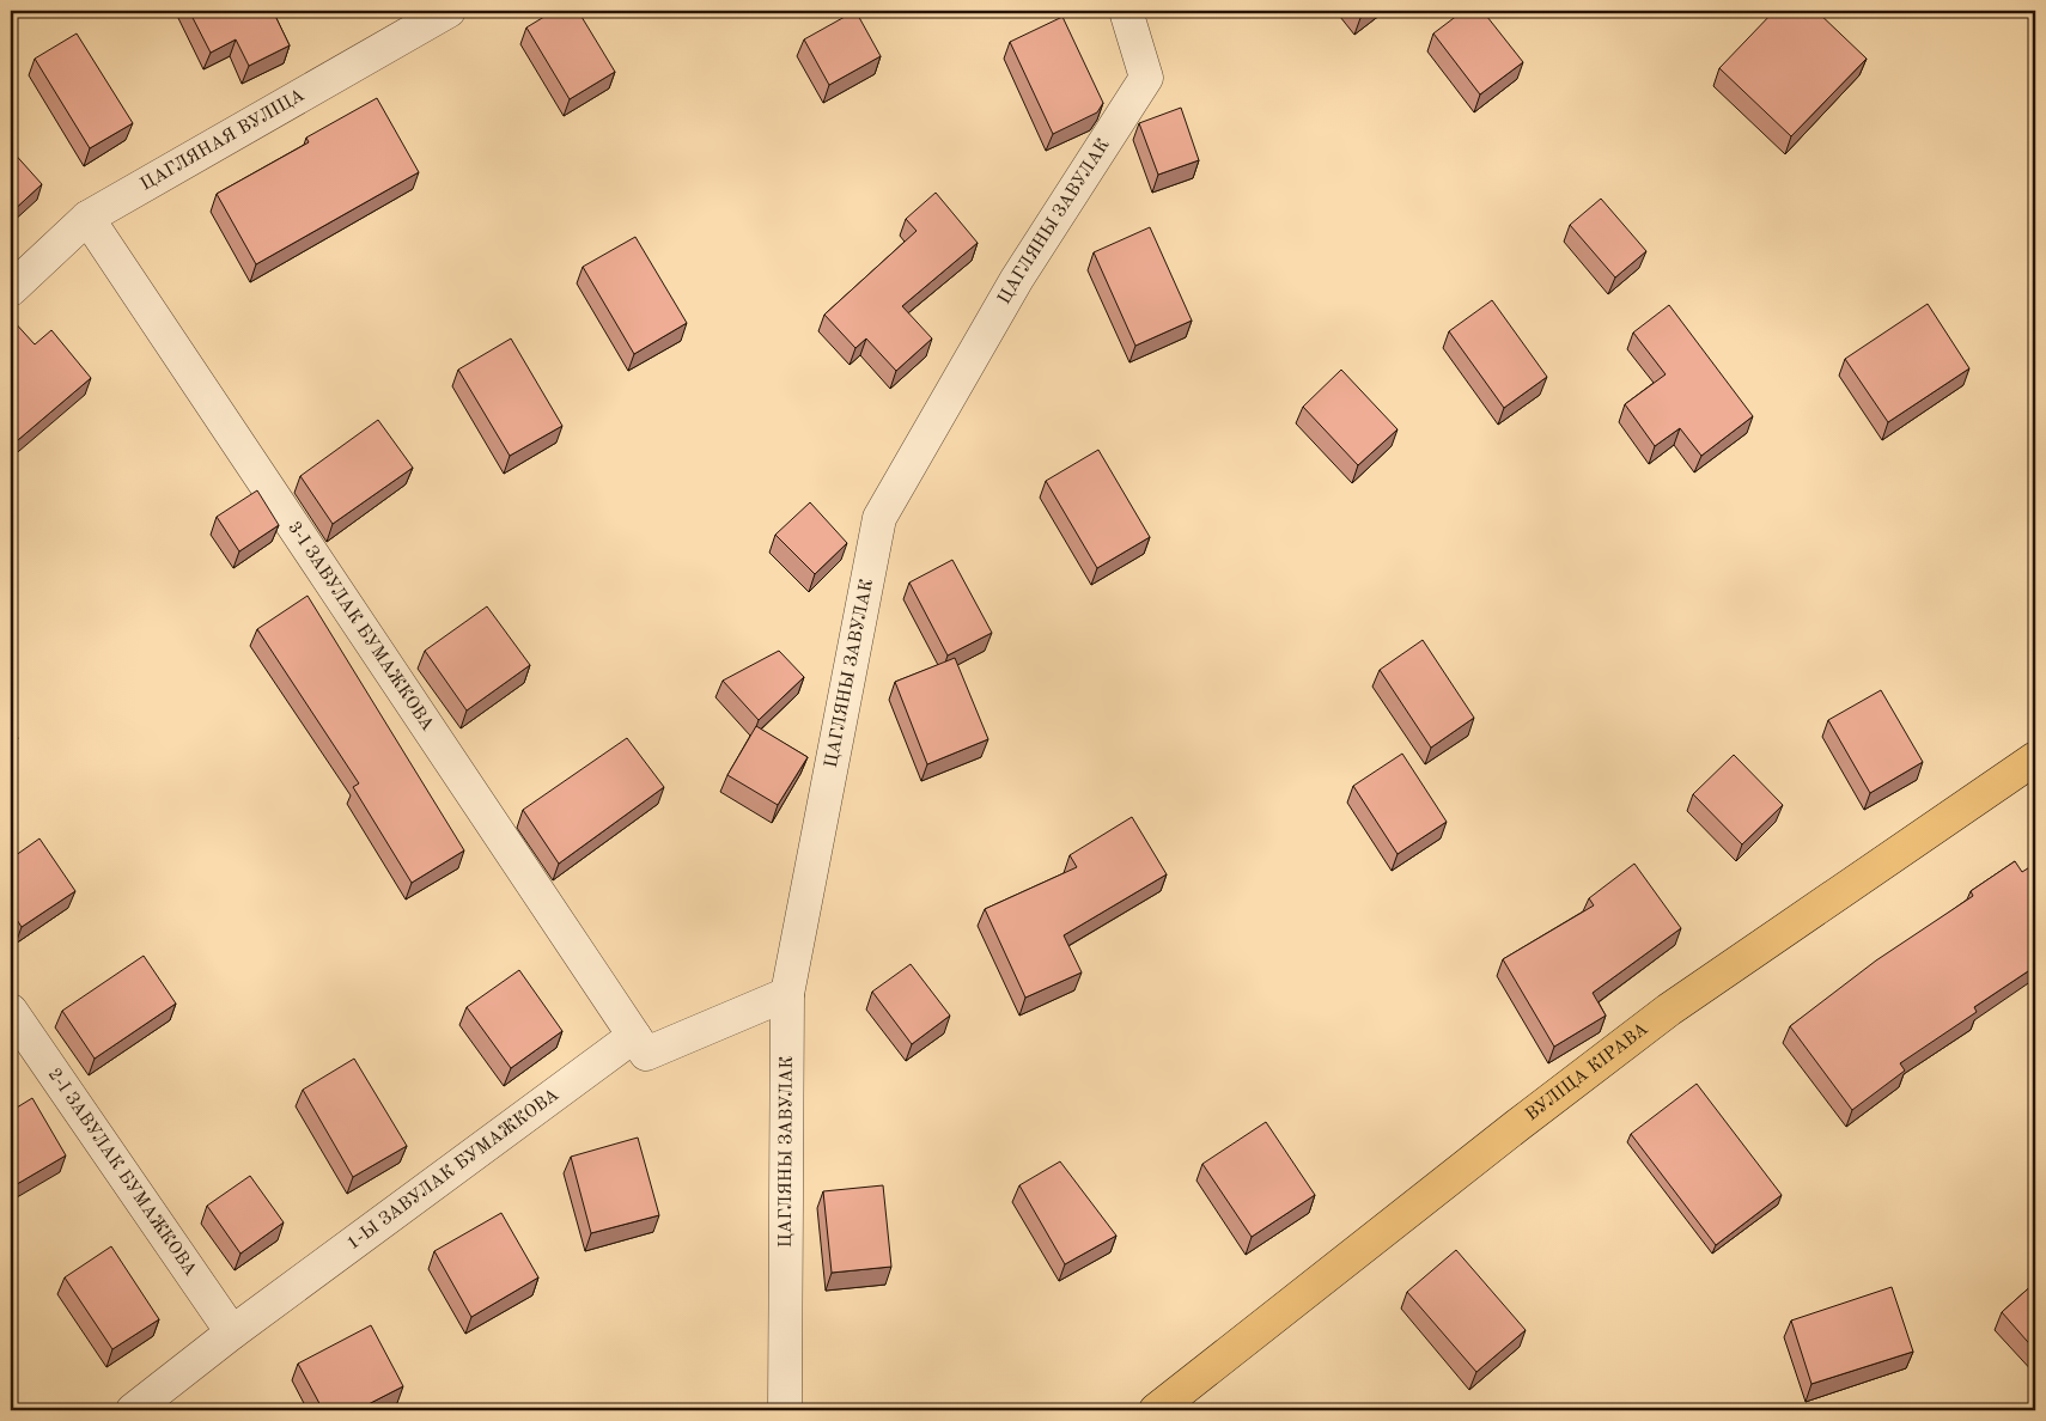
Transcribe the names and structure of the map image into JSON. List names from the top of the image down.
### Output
{
  "streets": {
    "main road": ["ВУЛІЦА КІРАВА"],
    "street": [
      "ЦАГЛЯНАЯ ВУЛІЦА",
      "ЦАГЛЯНЫ ЗАВУЛАК",
      "3-І ЗАВУЛАК БУМАЖКОВА",
      "1-Ы ЗАВУЛАК БУМАЖКОВА",
      "2-І ЗАВУЛАК БУМАЖКОВА"
    ]
  },
  "crossings": [
    ["ЦАГЛЯНАЯ ВУЛІЦА", "3-І ЗАВУЛАК БУМАЖКОВА"],
    ["3-І ЗАВУЛАК БУМАЖКОВА", "1-Ы ЗАВУЛАК БУМАЖКОВА"],
    ["1-Ы ЗАВУЛАК БУМАЖКОВА", "2-І ЗАВУЛАК БУМАЖКОВА"]
  ]
}
